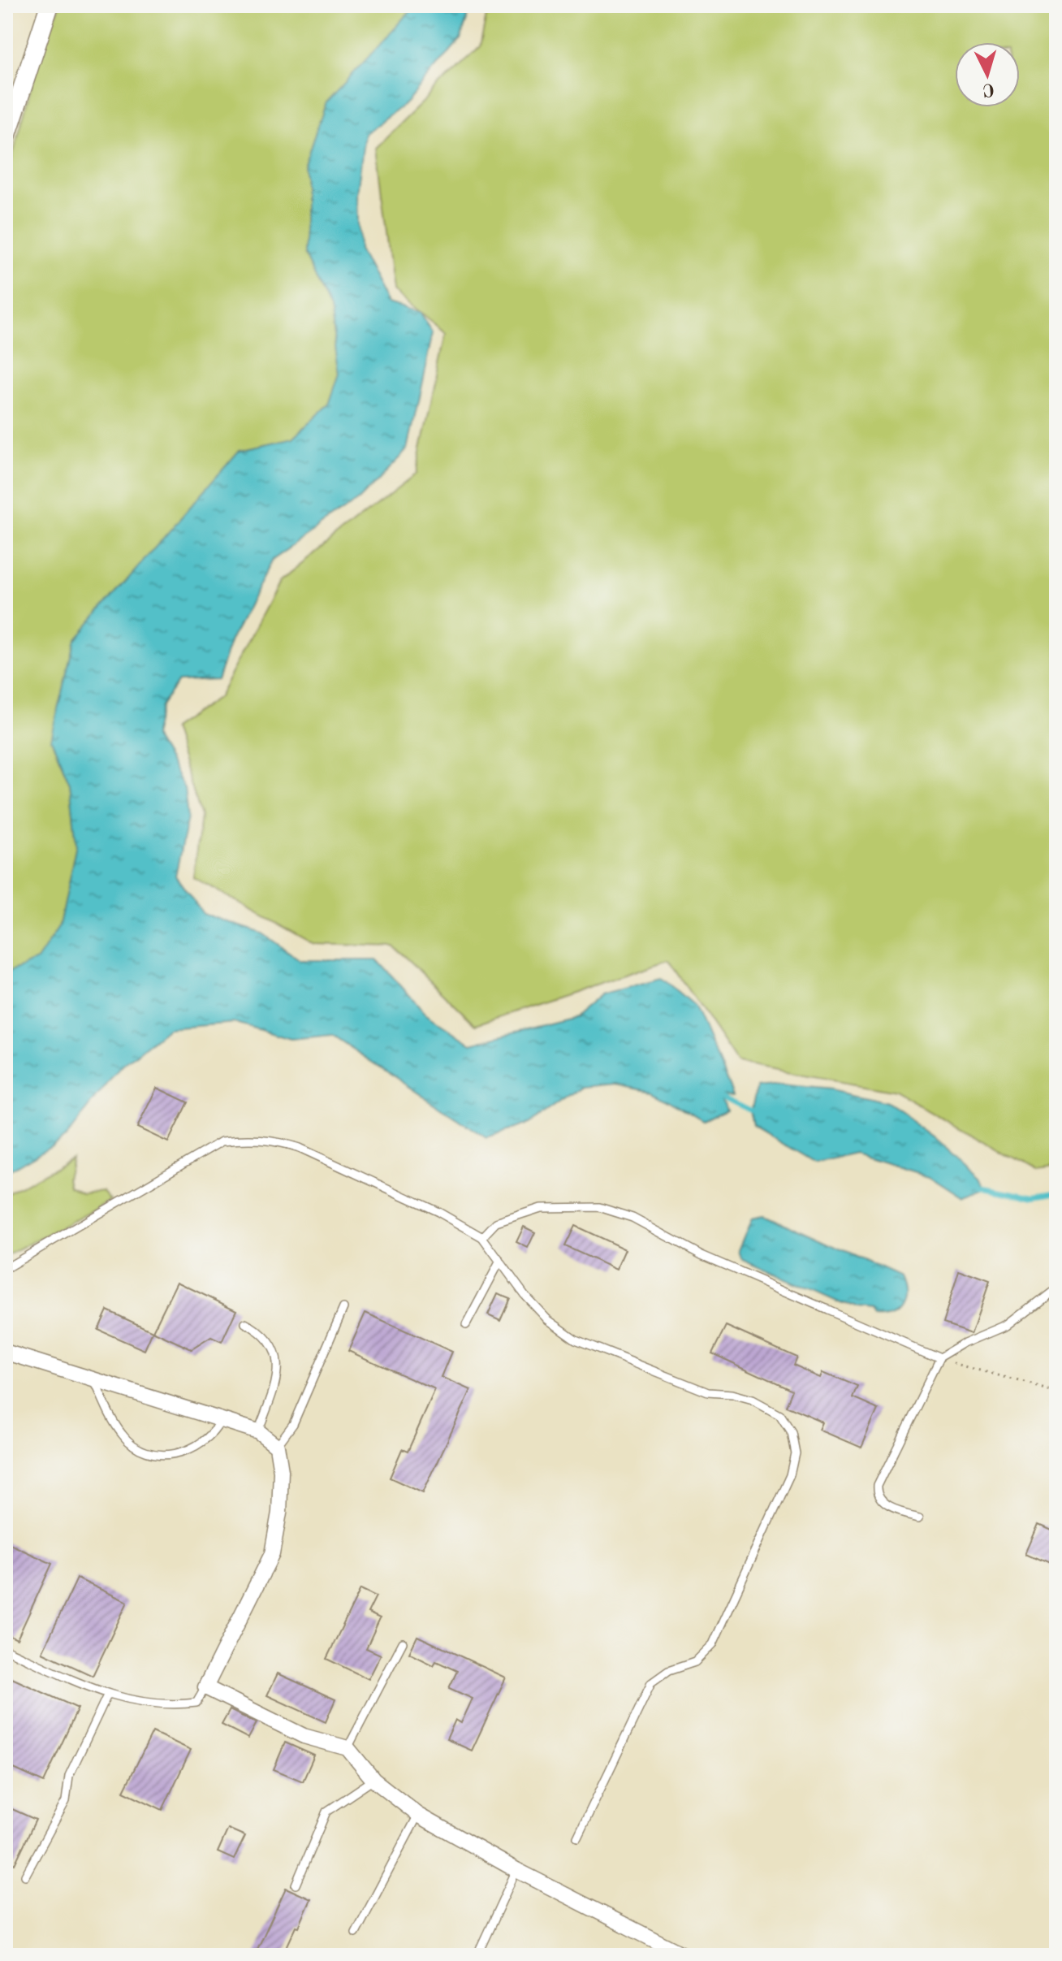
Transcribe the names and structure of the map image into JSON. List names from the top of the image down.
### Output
{
  "north": "bottom"
}
